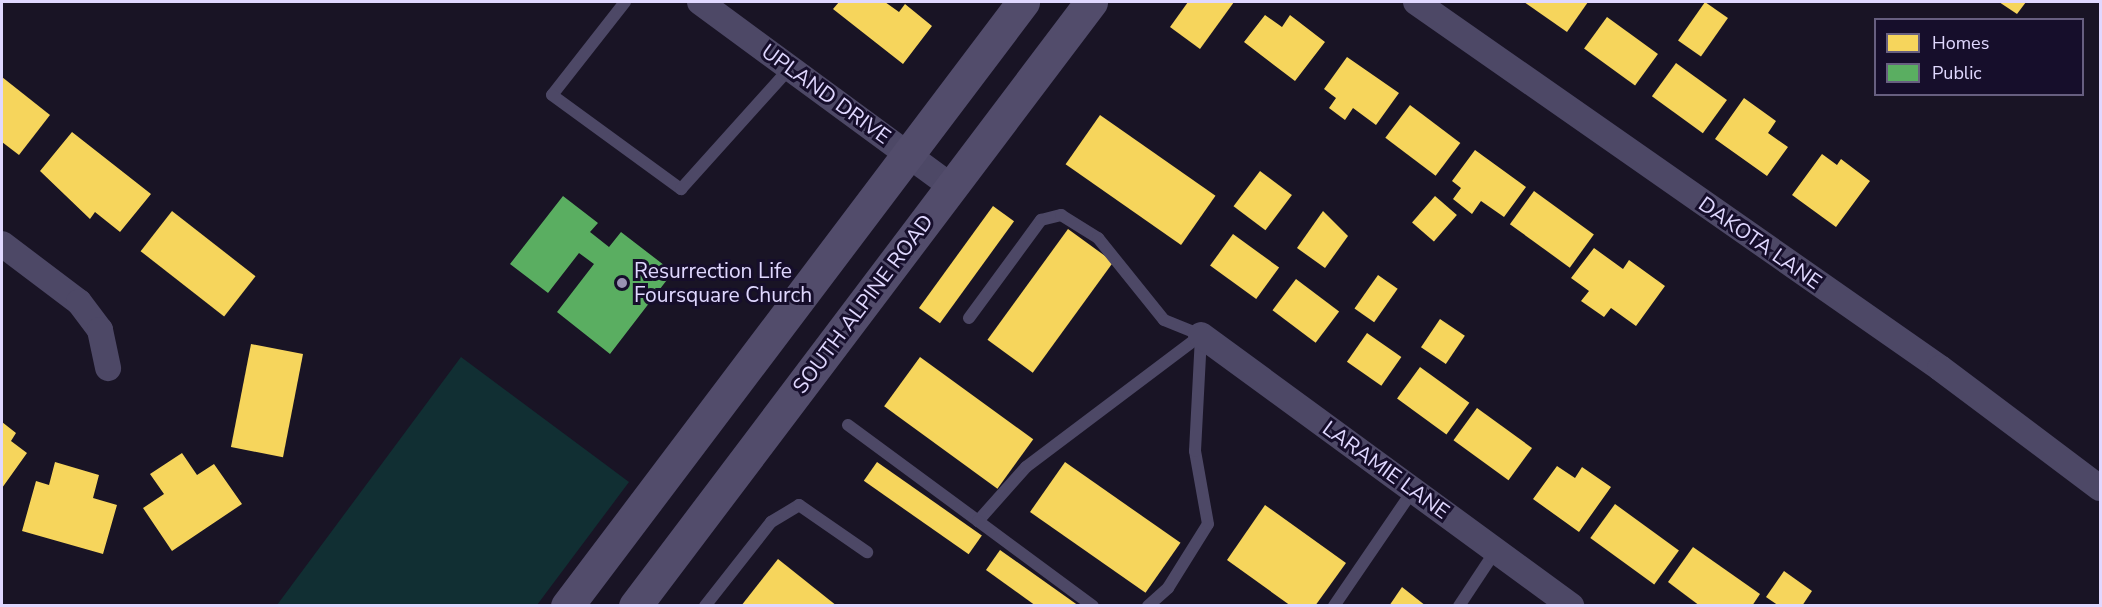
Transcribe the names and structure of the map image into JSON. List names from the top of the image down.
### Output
{
  "streets": {
    "main road": ["SOUTH ALPINE ROAD"],
    "street": ["UPLAND DRIVE", "DAKOTA LANE", "LARAMIE LANE"]
  },
  "crossings": [
    ["UPLAND DRIVE", "SOUTH ALPINE ROAD"]
  ],
  "places": ["Resurrection Life Foursquare Church"],
  "legend": ["Homes", "Public"]
}
